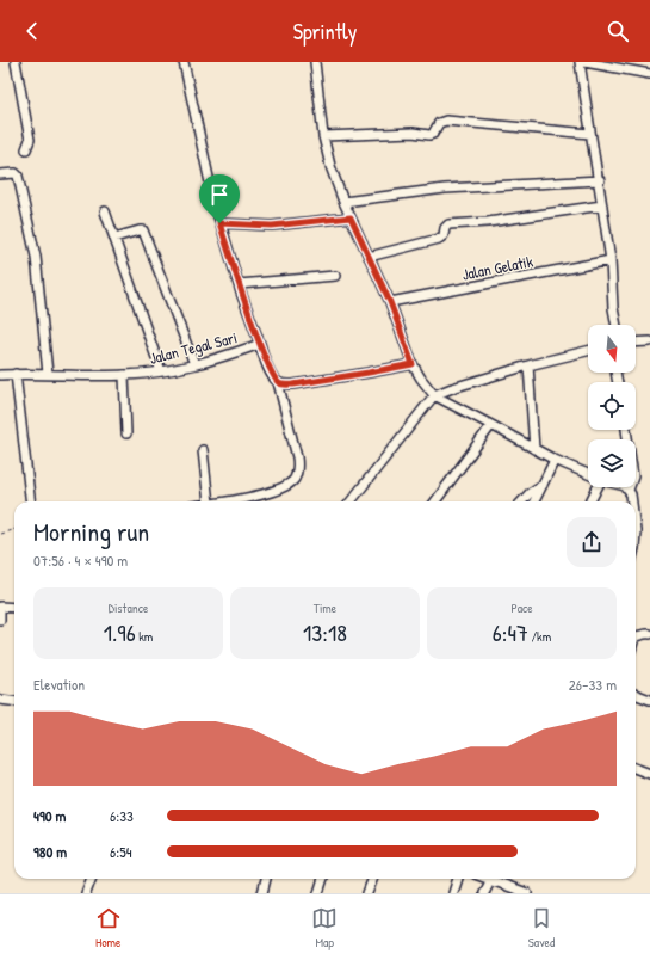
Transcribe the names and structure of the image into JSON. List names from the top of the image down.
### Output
{
  "streets": {
    "street": ["Jalan Gelatik", "Jalan Tegal Sari"]
  },
  "north": "bottom",
  "page": {
    "header": "Sprintly",
    "heading": ["Morning run", "07:56 · 4 × 490 m"],
    "stats": [
      ["Distance", "1.96 km"],
      ["Time", "13:18"],
      ["Pace", "6:47 /km"]
    ],
    "chart": ["Elevation", "26–33 m"],
    "list": [
      {
        "name": "490 m",
        "note": "6:33"
      },
      {
        "name": "980 m",
        "note": "6:54"
      }
    ],
    "tabs": ["Home", "Map", "Saved"]
  }
}
